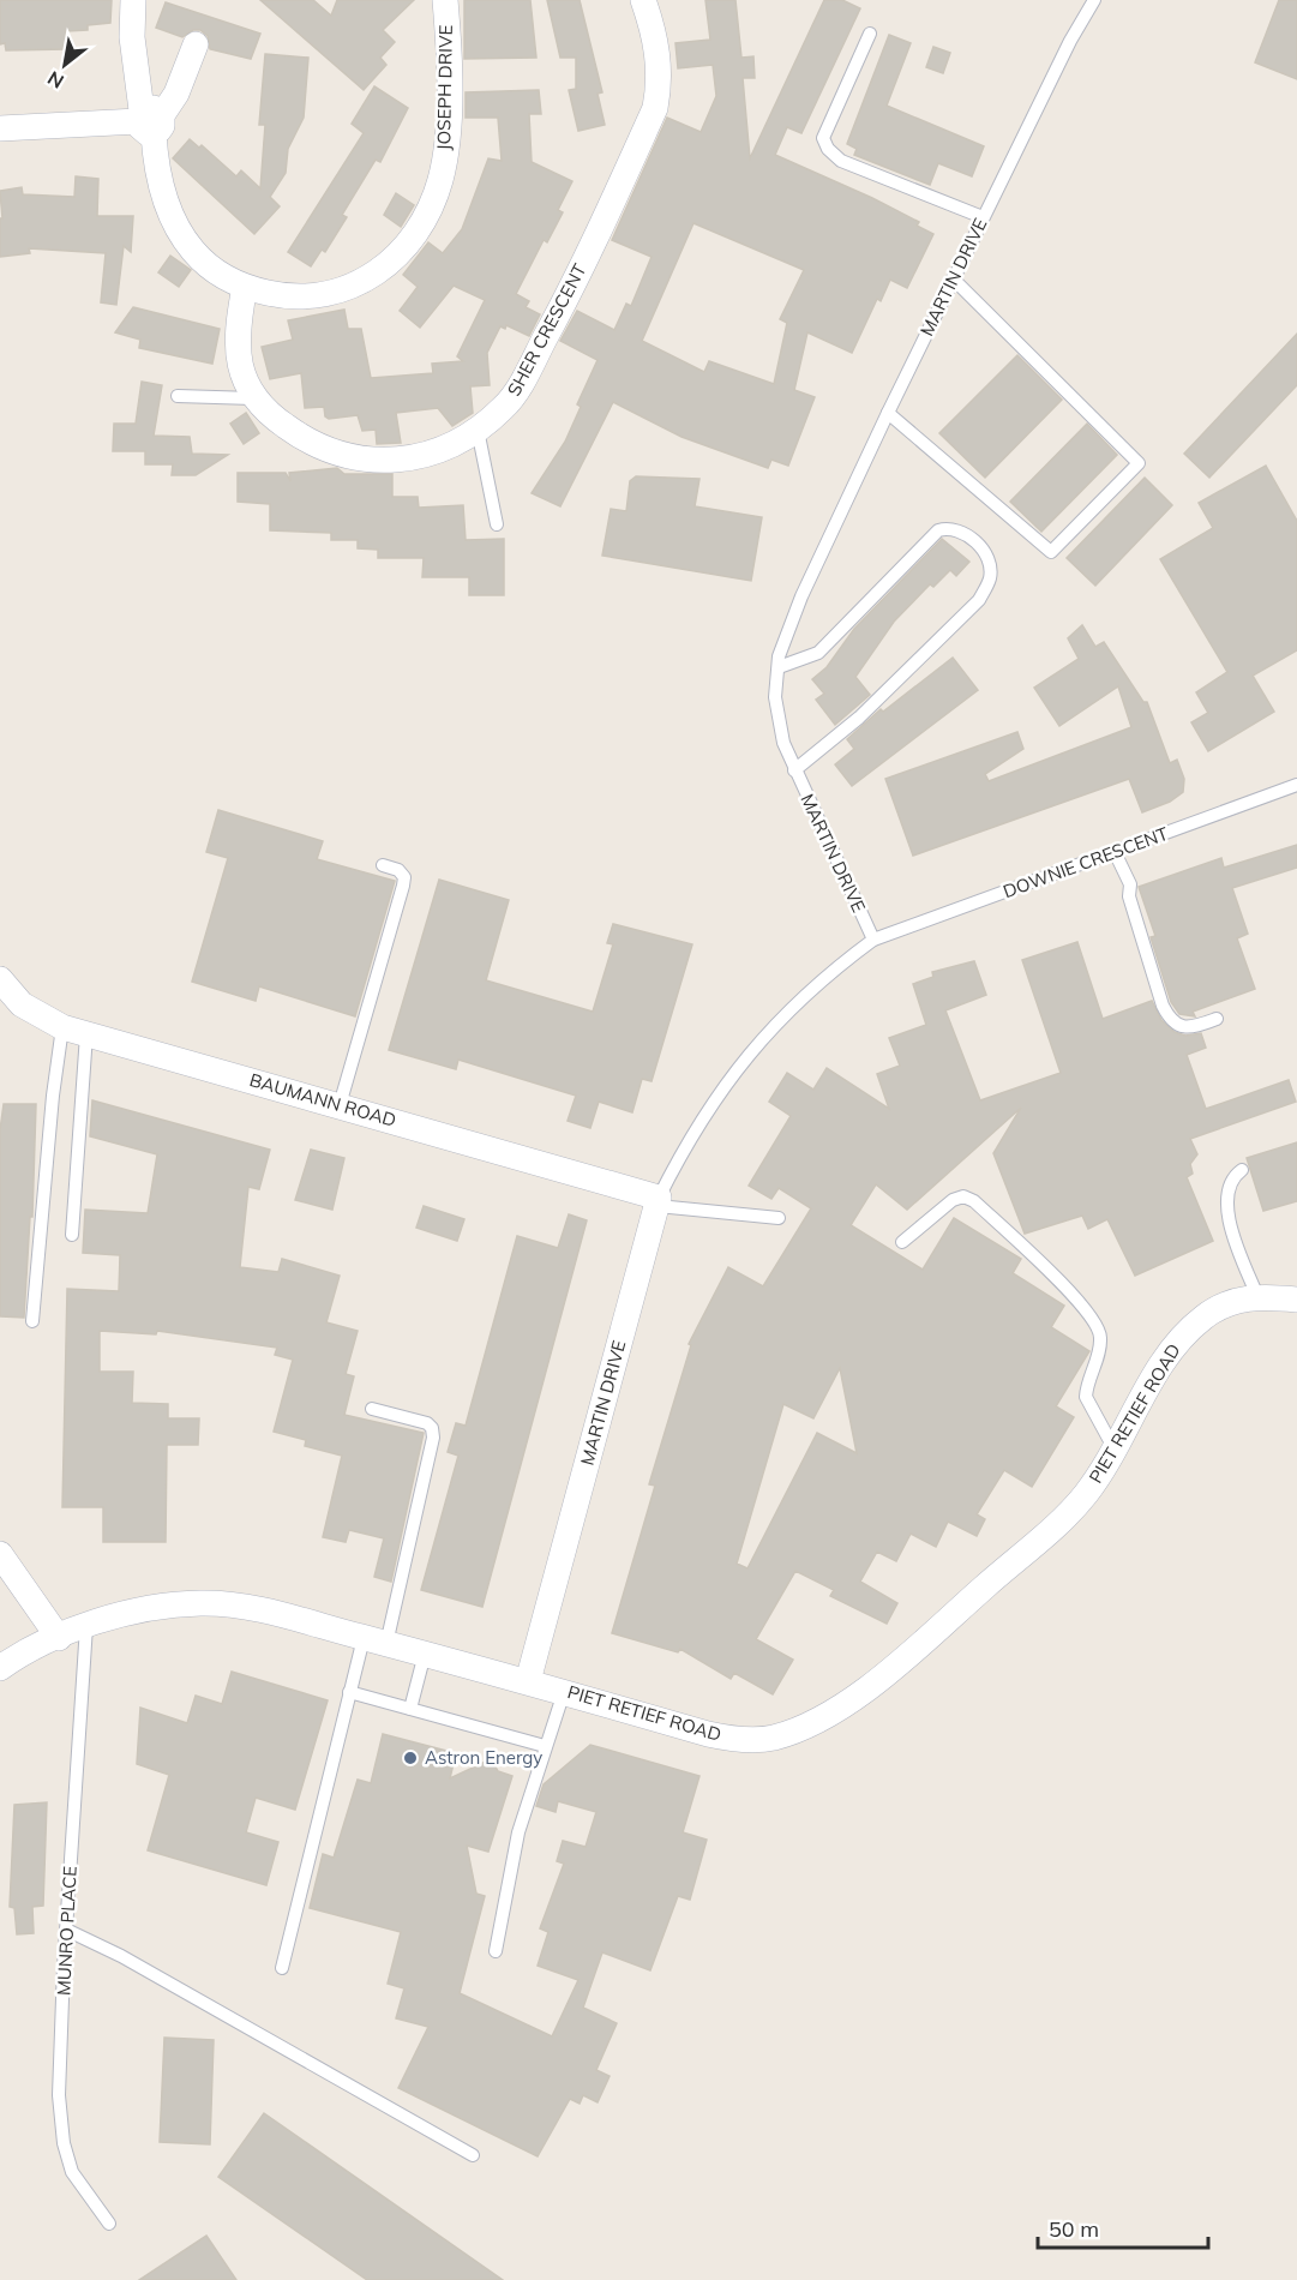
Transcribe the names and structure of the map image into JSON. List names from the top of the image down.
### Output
{
  "streets": {
    "street": [
      "JOSEPH DRIVE",
      "MARTIN DRIVE",
      "SHER CRESCENT",
      "BAUMANN ROAD",
      "PIET RETIEF ROAD"
    ],
    "lane": ["DOWNIE CRESCENT", "MUNRO PLACE"]
  },
  "crossings": [
    ["JOSEPH DRIVE", "SHER CRESCENT"],
    ["MARTIN DRIVE", "DOWNIE CRESCENT"],
    ["MARTIN DRIVE", "BAUMANN ROAD"],
    ["MARTIN DRIVE", "PIET RETIEF ROAD"],
    ["PIET RETIEF ROAD", "MUNRO PLACE"]
  ],
  "places": ["Astron Energy"],
  "scale_bar": "50 m",
  "north": "bottom left"
}
